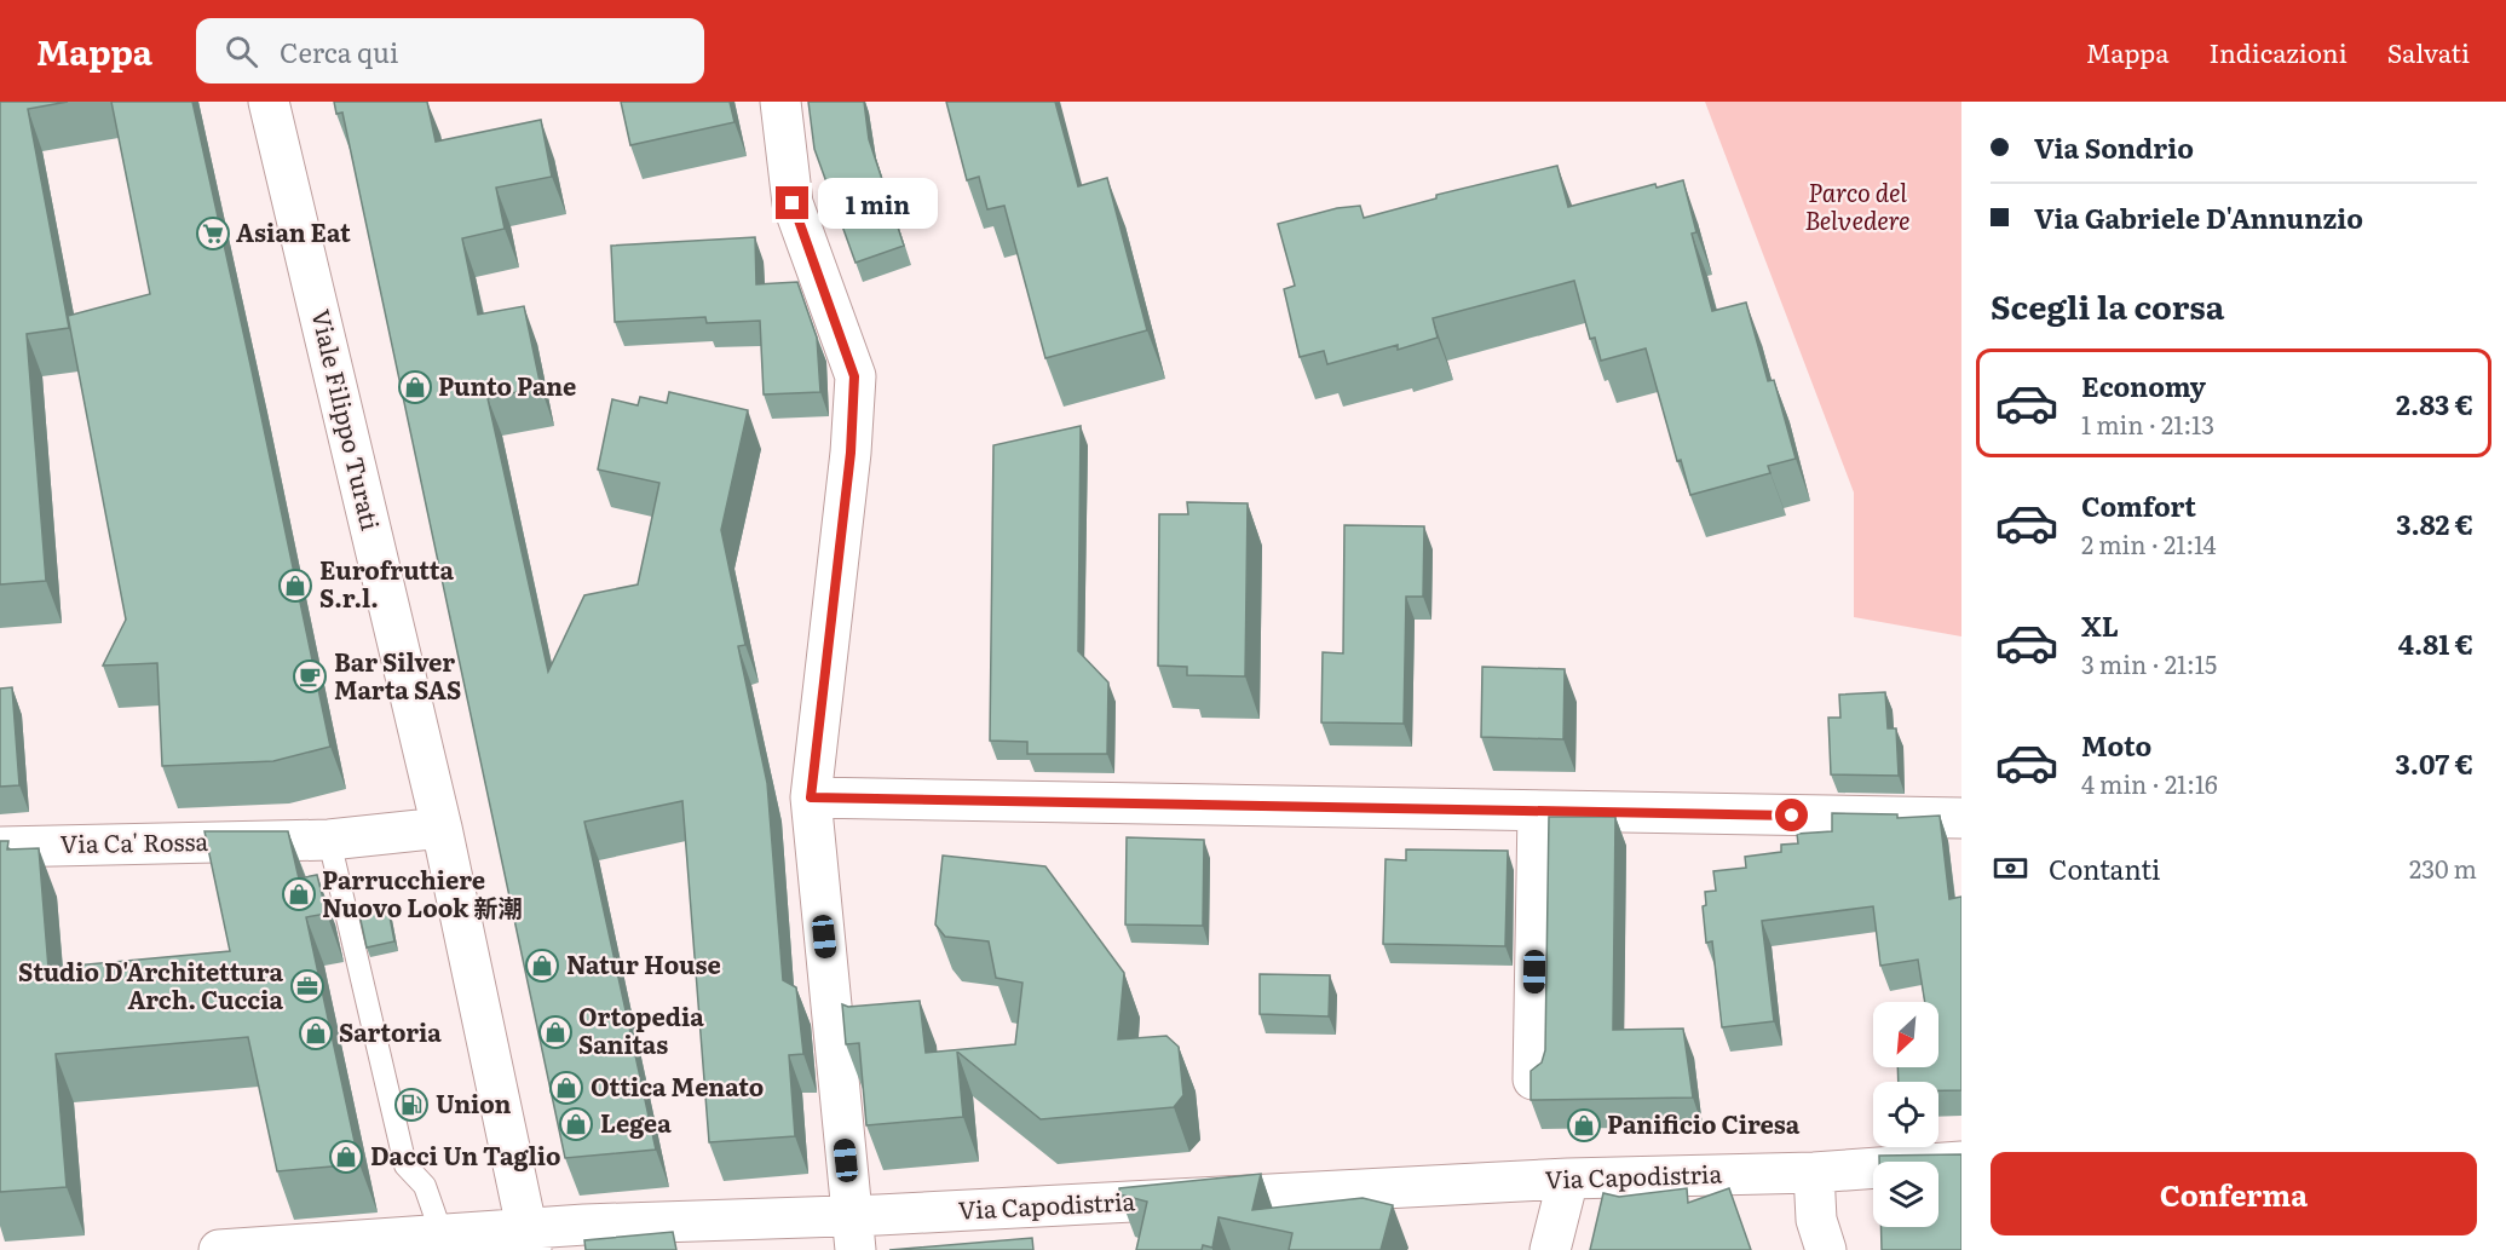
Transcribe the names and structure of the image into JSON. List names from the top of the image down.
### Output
{
  "streets": {
    "street": ["Viale Filippo Turati", "Via Ca' Rossa", "Via Capodistria"]
  },
  "crossings": [
    ["Viale Filippo Turati", "Via Ca' Rossa"],
    ["Viale Filippo Turati", "Via Capodistria"]
  ],
  "parks": ["Parco del Belvedere"],
  "places": {
    "supermarket": ["Asian Eat"],
    "shop": [
      "Punto Pane",
      "Eurofrutta S.r.l.",
      "Parrucchiere Nuovo Look 新潮",
      "Natur House",
      "Ortopedia Sanitas",
      "Sartoria",
      "Ottica Menato",
      "Legea",
      "Panificio Ciresa",
      "Dacci Un Taglio"
    ],
    "cafe": ["Bar Silver Marta SAS"],
    "office": ["Studio D'Architettura Arch. Cuccia"],
    "fuel station": ["Union"]
  },
  "north": "bottom left",
  "page": {
    "header": "Mappa",
    "search": "Cerca qui",
    "nav": ["Mappa", "Indicazioni", "Salvati"],
    "banner": ["Via Sondrio", "Via Gabriele D'Annunzio"],
    "bubble": "1 min",
    "heading": "Scegli la corsa",
    "list": [
      {
        "name": "Economy",
        "note": "1 min · 21:13",
        "value": "2.83 €"
      },
      {
        "name": "Comfort",
        "note": "2 min · 21:14",
        "value": "3.82 €"
      },
      {
        "name": "XL",
        "note": "3 min · 21:15",
        "value": "4.81 €"
      },
      {
        "name": "Moto",
        "note": "4 min · 21:16",
        "value": "3.07 €"
      }
    ],
    "pay": ["Contanti", "230 m"],
    "buttons": "Conferma"
  }
}
